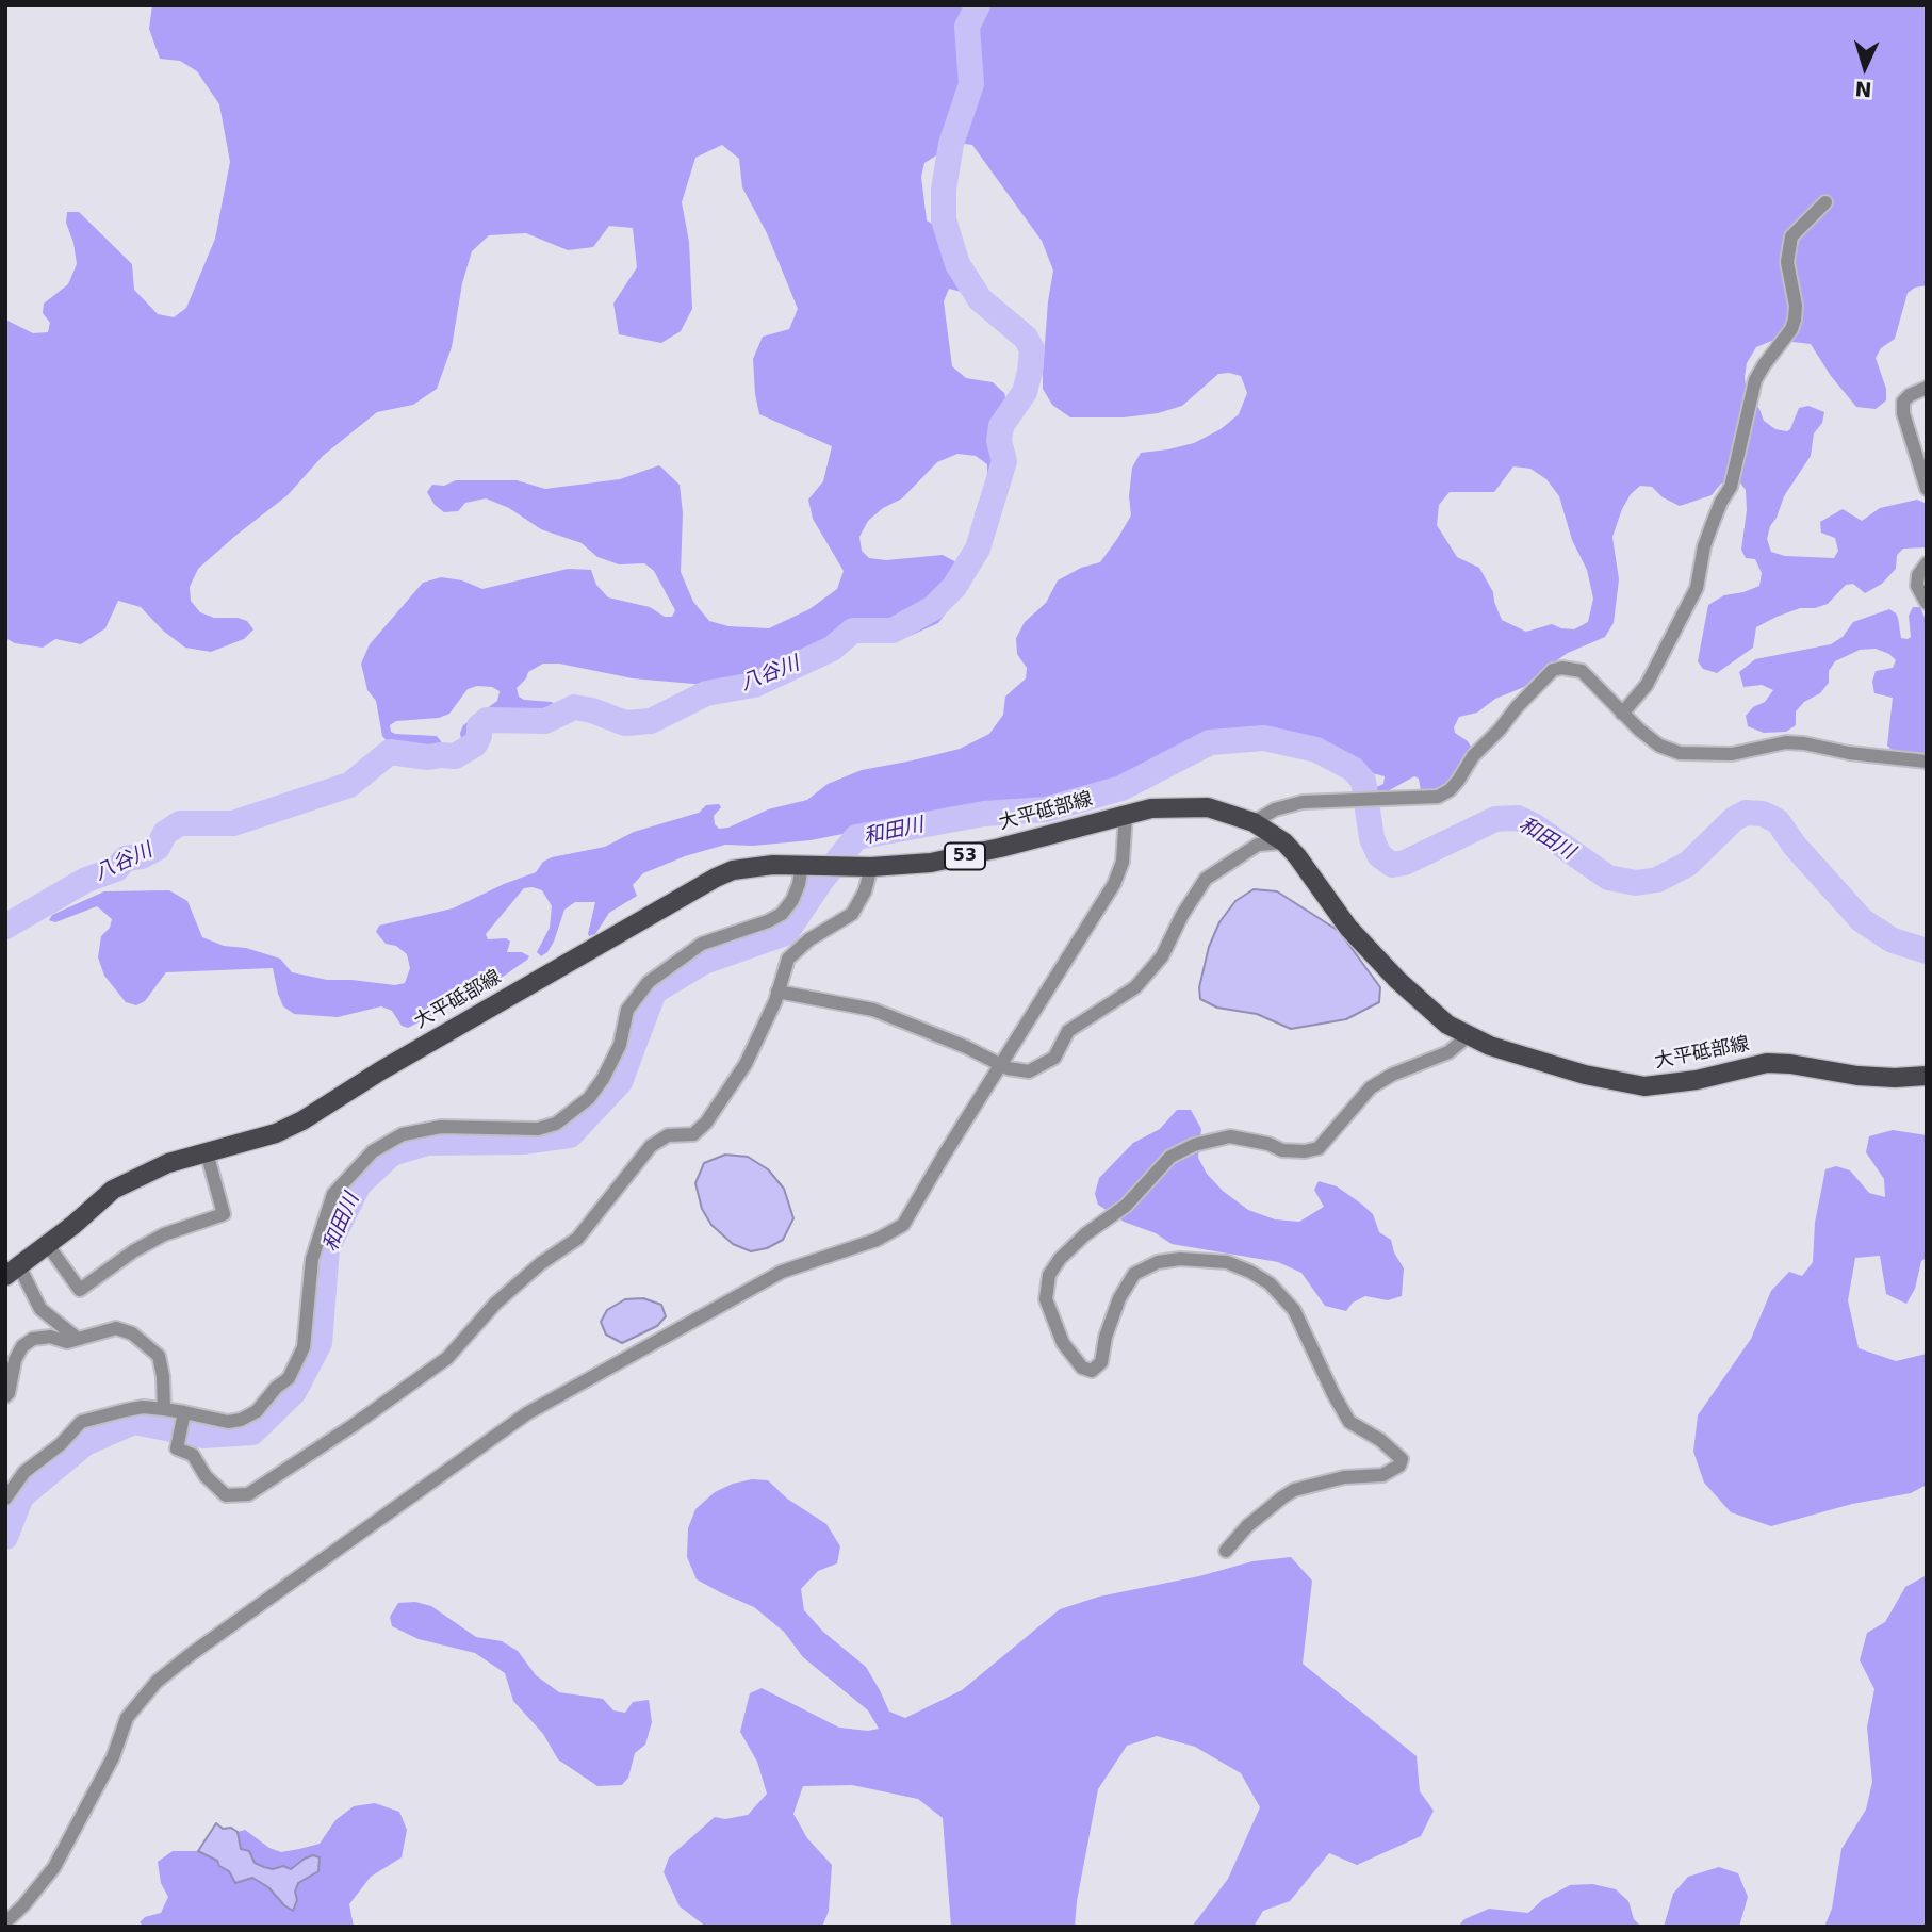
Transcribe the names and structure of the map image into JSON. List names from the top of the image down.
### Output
{
  "streets": {
    "main road": ["大平砥部線", "53"]
  },
  "water": ["八谷川", "和田川"],
  "north": "bottom"
}
